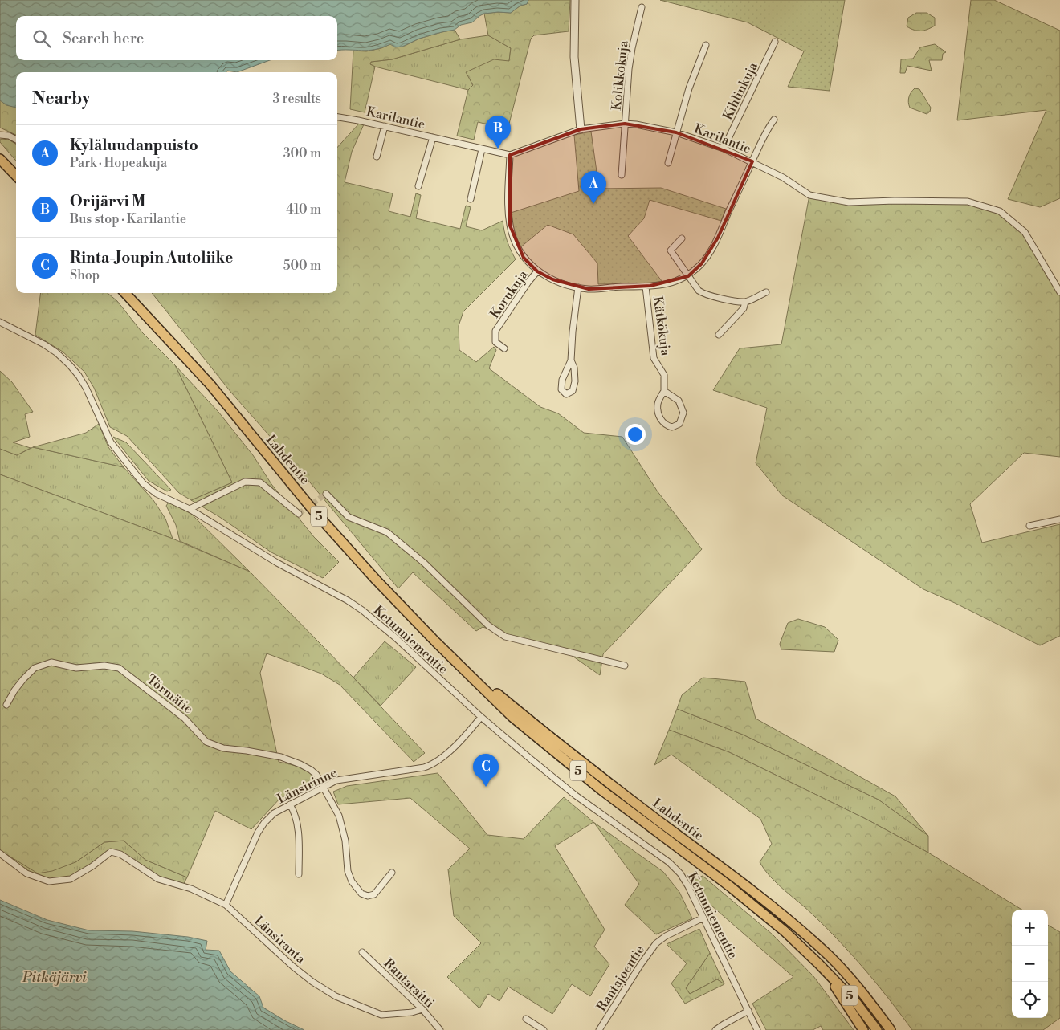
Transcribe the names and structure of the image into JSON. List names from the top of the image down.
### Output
{
  "streets": {
    "highway": ["Lahdentie", "5"],
    "street": [
      "Kolikkokuja",
      "Kihlinkuja",
      "Karilantie",
      "Korukuja",
      "Kätkökuja",
      "Ketunniementie",
      "Törmätie",
      "Länsirinne",
      "Länsiranta",
      "Rantajoentie",
      "Rantaraitti"
    ]
  },
  "crossings": [
    ["Kolikkokuja", "Karilantie"],
    ["Kihlinkuja", "Karilantie"],
    ["Ketunniementie", "Länsirinne"],
    ["Ketunniementie", "Rantajoentie"],
    ["Törmätie", "Länsirinne"],
    ["Länsirinne", "Länsiranta"],
    ["Länsiranta", "Rantaraitti"]
  ],
  "water": ["Pitkäjärvi"],
  "page": {
    "search": "Search here",
    "heading": ["Nearby", "3 results"],
    "pins": ["B", "A", "C"],
    "list": [
      {
        "mark": "A",
        "name": "Kyläluudanpuisto",
        "note": "Park · Hopeakuja",
        "value": "300 m"
      },
      {
        "mark": "B",
        "name": "Orijärvi M",
        "note": "Bus stop · Karilantie",
        "value": "410 m"
      },
      {
        "mark": "C",
        "name": "Rinta-Joupin Autoliike",
        "note": "Shop",
        "value": "500 m"
      }
    ],
    "map_buttons": ["+", "−"]
  }
}
